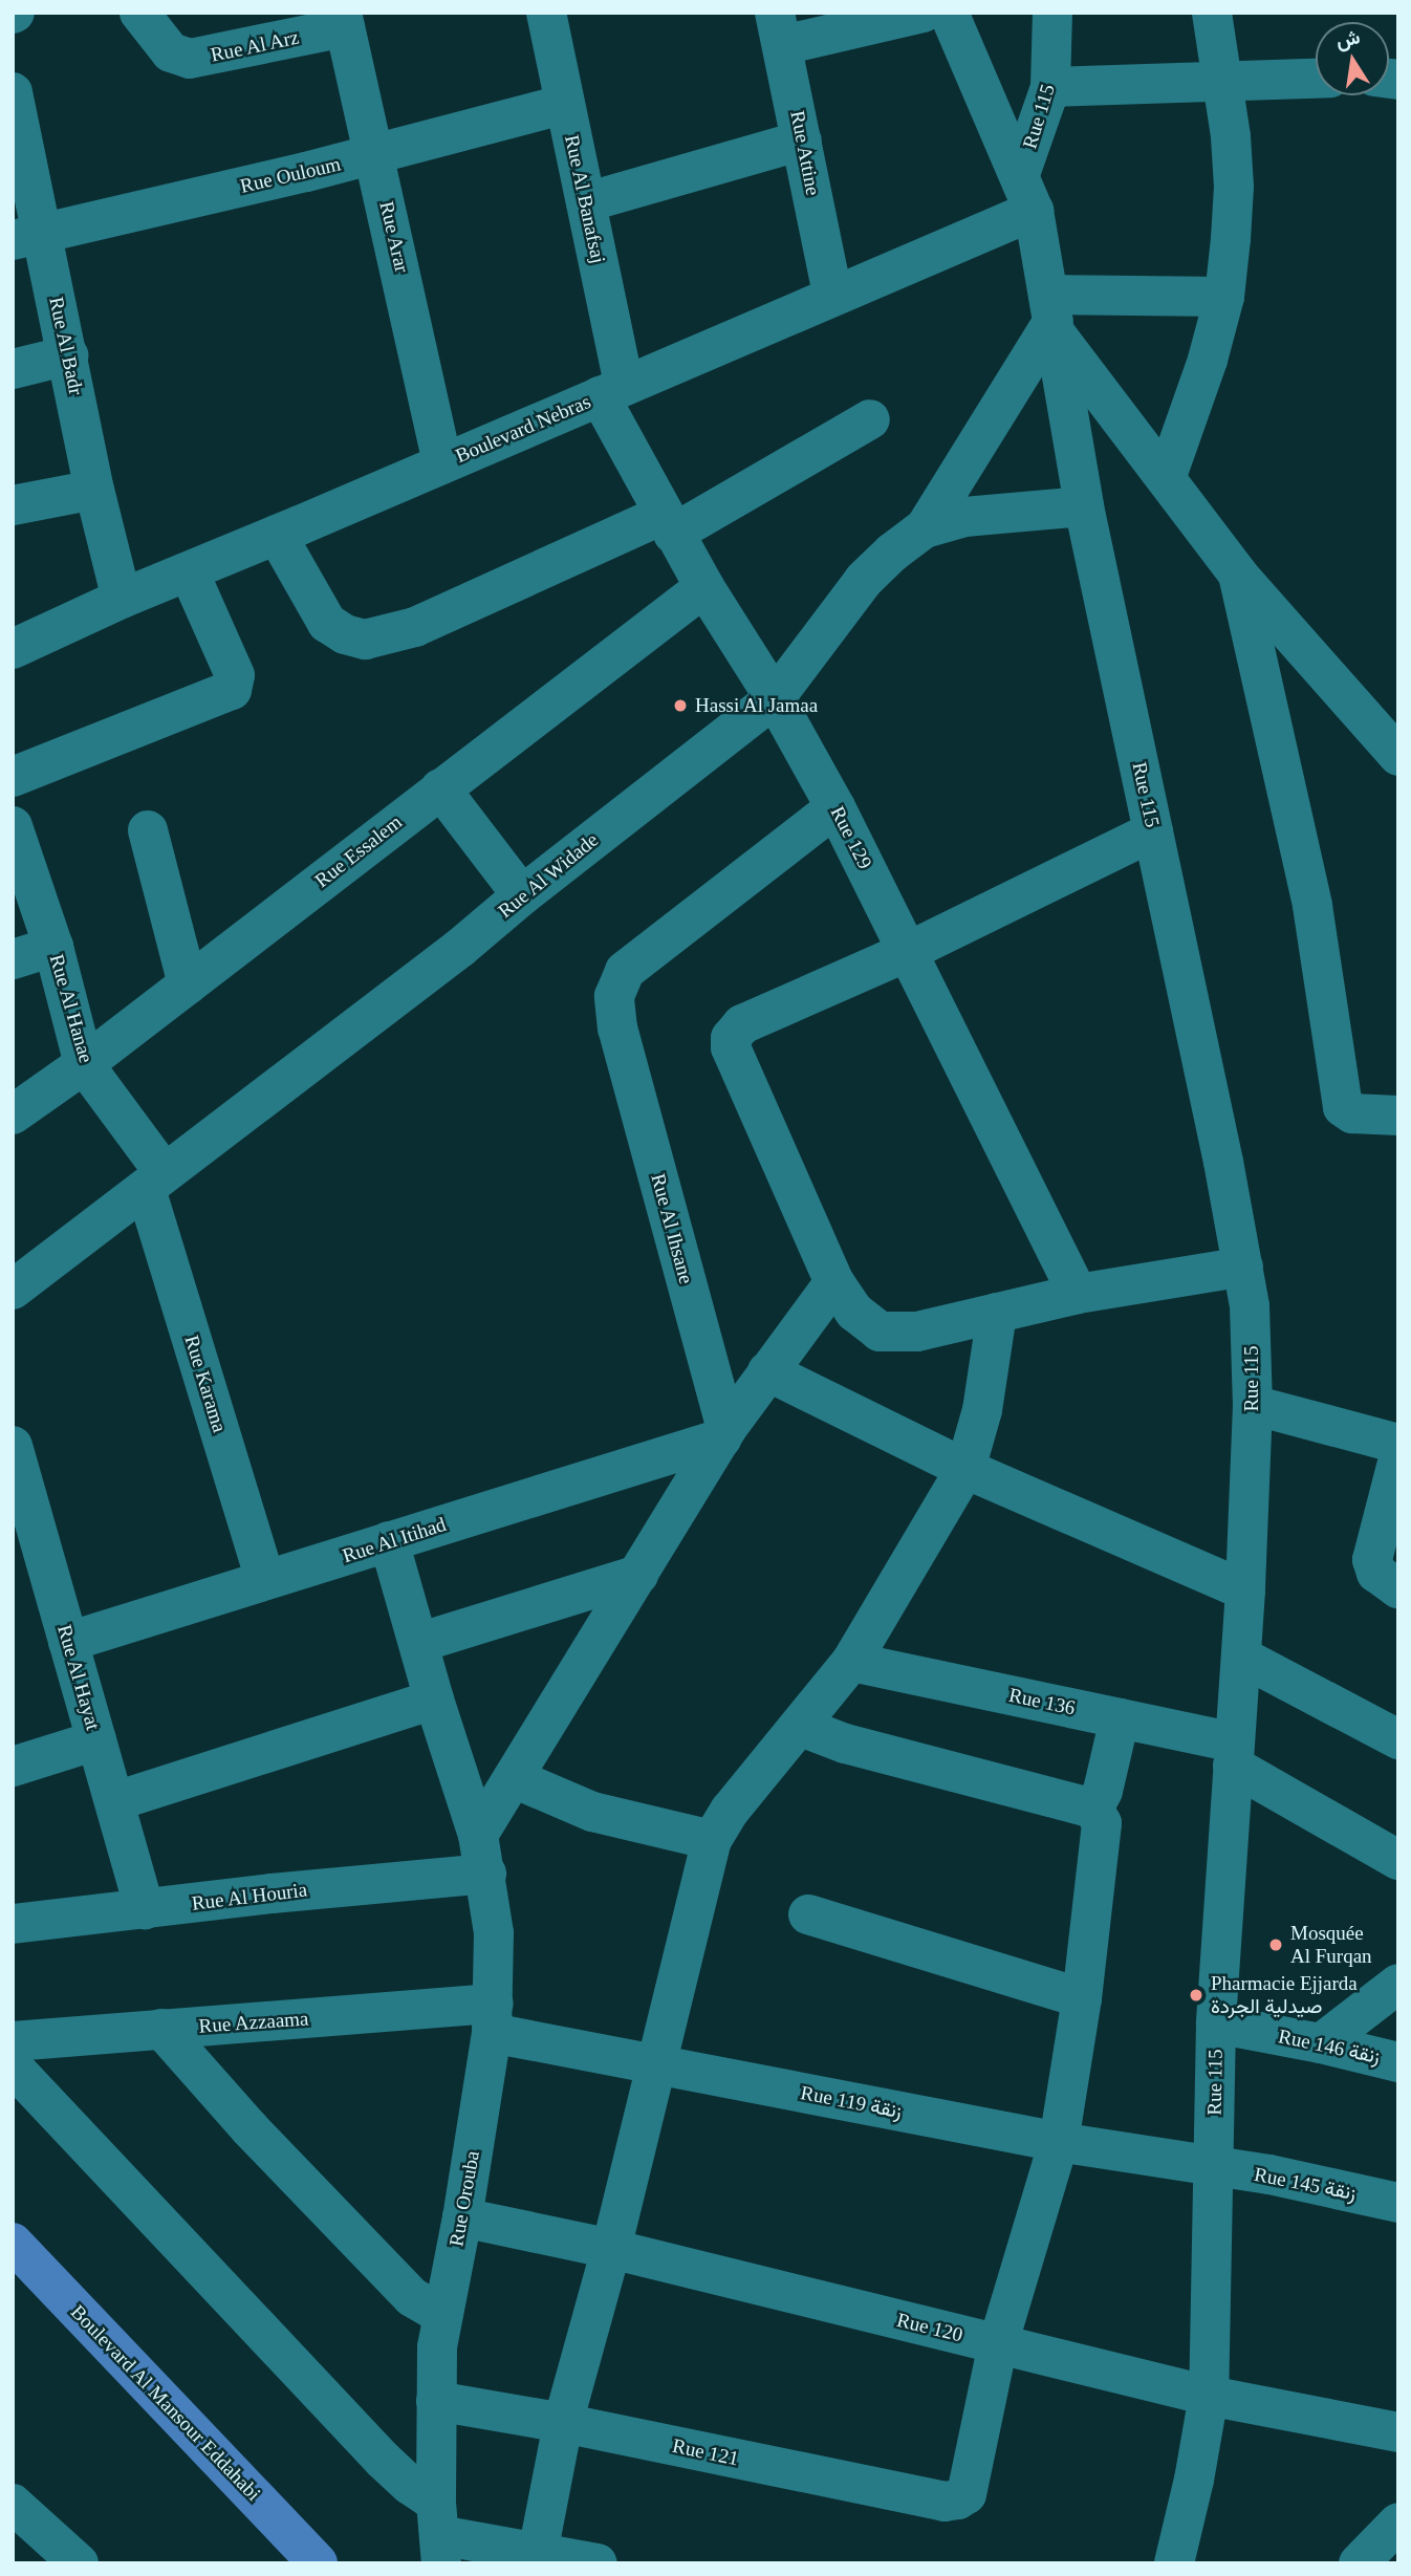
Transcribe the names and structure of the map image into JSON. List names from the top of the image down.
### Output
{
  "streets": {
    "main road": ["Boulevard Al Mansour Eddahabi"],
    "street": [
      "Rue Al Arz",
      "Rue 115",
      "Rue Attine",
      "Rue Ouloum",
      "Rue Al Banafsaj",
      "Rue Arar",
      "Rue Al Badr",
      "Boulevard Nebras",
      "Rue 129",
      "Rue Essalem",
      "Rue Al Widade",
      "Rue Al Hanae",
      "Rue Al Ihsane",
      "Rue Karama",
      "Rue Al Itihad",
      "Rue Al Hayat",
      "Rue 136",
      "Rue Al Houria",
      "Rue Azzaama",
      "Rue 146 زنقة",
      "Rue 119 زنقة",
      "Rue 145 زنقة",
      "Rue Orouba",
      "Rue 120",
      "Rue 121"
    ]
  },
  "crossings": [
    ["Rue Al Arz", "Rue Arar"],
    ["Rue 115", "Boulevard Nebras"],
    ["Rue 115", "Rue Al Widade"],
    ["Rue 115", "Rue 136"],
    ["Rue 115", "Rue 146 زنقة"],
    ["Rue 115", "Rue 119 زنقة"],
    ["Rue 115", "Rue 145 زنقة"],
    ["Rue 115", "Rue 120"],
    ["Rue Attine", "Boulevard Nebras"],
    ["Rue Ouloum", "Rue Al Banafsaj"],
    ["Rue Ouloum", "Rue Arar"],
    ["Rue Ouloum", "Rue Al Badr"],
    ["Rue Al Banafsaj", "Boulevard Nebras"],
    ["Rue Al Banafsaj", "Rue 129"],
    ["Rue Arar", "Boulevard Nebras"],
    ["Rue Al Badr", "Boulevard Nebras"],
    ["Boulevard Nebras", "Rue 129"],
    ["Rue 129", "Rue Essalem"],
    ["Rue 129", "Rue Al Widade"],
    ["Rue 129", "Rue Al Ihsane"],
    ["Rue Essalem", "Rue Al Hanae"],
    ["Rue Al Widade", "Rue Al Hanae"],
    ["Rue Al Widade", "Rue Karama"],
    ["Rue Al Hanae", "Rue Karama"],
    ["Rue Al Ihsane", "Rue Al Itihad"],
    ["Rue Karama", "Rue Al Itihad"],
    ["Rue Al Itihad", "Rue Al Hayat"],
    ["Rue Al Itihad", "Rue Orouba"],
    ["Rue Al Hayat", "Rue Al Houria"],
    ["Rue Al Houria", "Rue Orouba"],
    ["Rue Azzaama", "Rue 119 زنقة"],
    ["Rue Azzaama", "Rue Orouba"],
    ["Rue 119 زنقة", "Rue 145 زنقة"],
    ["Rue 119 زنقة", "Rue Orouba"],
    ["Rue Orouba", "Rue 120"],
    ["Rue Orouba", "Rue 121"],
    ["Rue 120", "Rue 121"]
  ],
  "places": ["Hassi Al Jamaa", "Mosquée Al Furqan", "Pharmacie Ejjarda صيدلية الجردة"],
  "north": "top"
}
